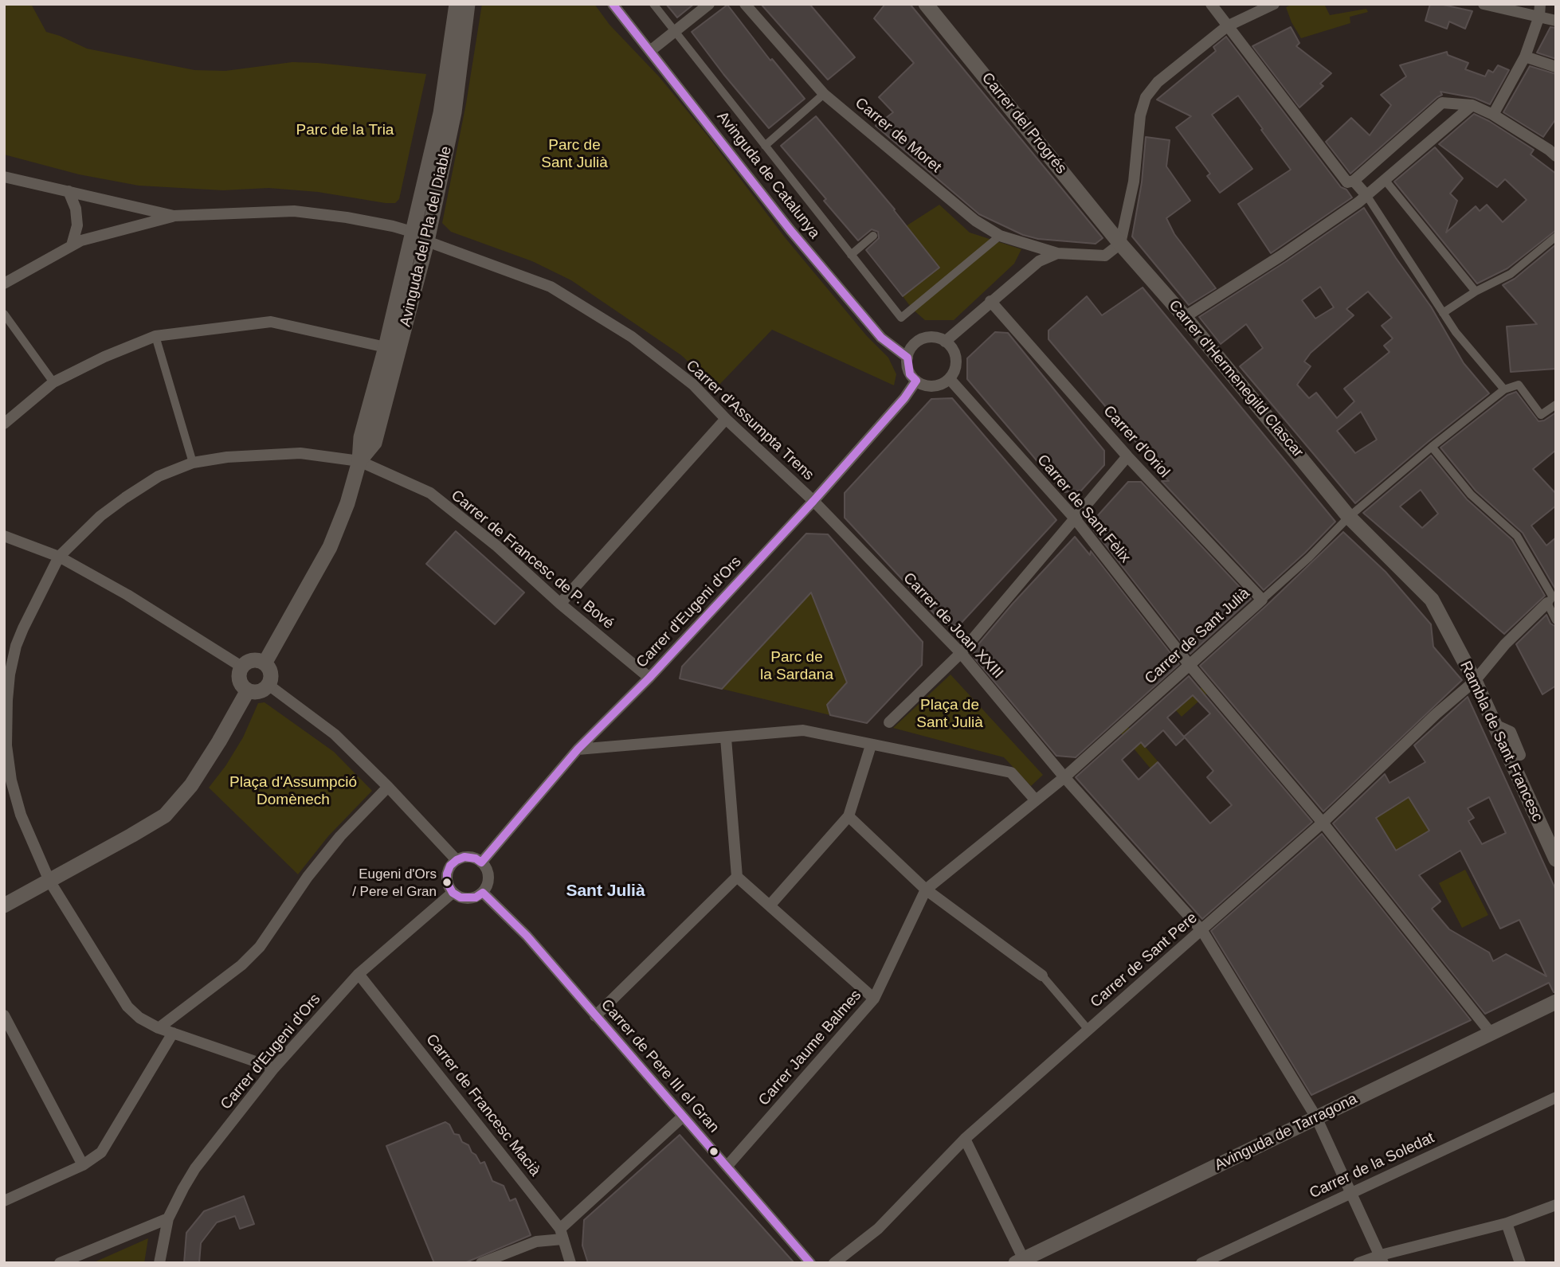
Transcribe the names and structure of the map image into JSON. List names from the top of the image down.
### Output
{
  "streets": {
    "street": [
      "Carrer del Progrés",
      "Carrer de Moret",
      "Avinguda de Catalunya",
      "Avinguda del Pla del Diable",
      "Carrer d'Hermenegild Clascar",
      "Carrer d'Assumpta Trens",
      "Carrer d'Oriol",
      "Carrer de Sant Fèlix",
      "Carrer de Francesc de P. Bové",
      "Carrer d'Eugeni d'Ors",
      "Carrer de Joan XXIII",
      "Carrer de Sant Julià",
      "Rambla de Sant Francesc",
      "Carrer de Sant Pere",
      "Carrer Jaume Balmes",
      "Carrer de Pere III el Gran",
      "Carrer de Francesc Macià",
      "Avinguda de Tarragona",
      "Carrer de la Soledat"
    ]
  },
  "crossings": [
    ["Carrer del Progrés", "Carrer de Moret"],
    ["Carrer del Progrés", "Carrer d'Hermenegild Clascar"],
    ["Carrer de Moret", "Carrer d'Hermenegild Clascar"],
    ["Avinguda de Catalunya", "Carrer de Sant Fèlix"],
    ["Avinguda de Catalunya", "Carrer d'Eugeni d'Ors"],
    ["Avinguda del Pla del Diable", "Carrer d'Assumpta Trens"],
    ["Avinguda del Pla del Diable", "Carrer de Francesc de P. Bové"],
    ["Carrer d'Hermenegild Clascar", "Carrer de Sant Julià"],
    ["Carrer d'Hermenegild Clascar", "Rambla de Sant Francesc"],
    ["Carrer d'Assumpta Trens", "Carrer d'Eugeni d'Ors"],
    ["Carrer d'Assumpta Trens", "Carrer de Joan XXIII"],
    ["Carrer d'Oriol", "Carrer de Sant Julià"],
    ["Carrer de Sant Fèlix", "Carrer d'Eugeni d'Ors"],
    ["Carrer de Sant Fèlix", "Carrer de Sant Julià"],
    ["Carrer de Sant Fèlix", "Carrer de Sant Pere"],
    ["Carrer de Sant Fèlix", "Avinguda de Tarragona"],
    ["Carrer de Francesc de P. Bové", "Carrer d'Eugeni d'Ors"],
    ["Carrer d'Eugeni d'Ors", "Carrer de Joan XXIII"],
    ["Carrer d'Eugeni d'Ors", "Carrer de Pere III el Gran"],
    ["Carrer d'Eugeni d'Ors", "Carrer de Francesc Macià"],
    ["Carrer de Joan XXIII", "Carrer de Sant Julià"],
    ["Carrer de Joan XXIII", "Carrer de Sant Pere"],
    ["Carrer de Joan XXIII", "Carrer Jaume Balmes"],
    ["Carrer de Joan XXIII", "Avinguda de Tarragona"],
    ["Carrer de Joan XXIII", "Carrer de la Soledat"],
    ["Carrer de Sant Julià", "Carrer Jaume Balmes"],
    ["Rambla de Sant Francesc", "Carrer de Sant Pere"],
    ["Carrer Jaume Balmes", "Carrer de Pere III el Gran"]
  ],
  "districts": ["Sant Julià"],
  "parks": [
    "Parc de la Tria",
    "Parc de Sant Julià",
    "Parc de la Sardana",
    "Plaça de Sant Julià",
    "Plaça d'Assumpció Domènech"
  ],
  "places": ["Eugeni d'Ors / Pere el Gran"]
}
